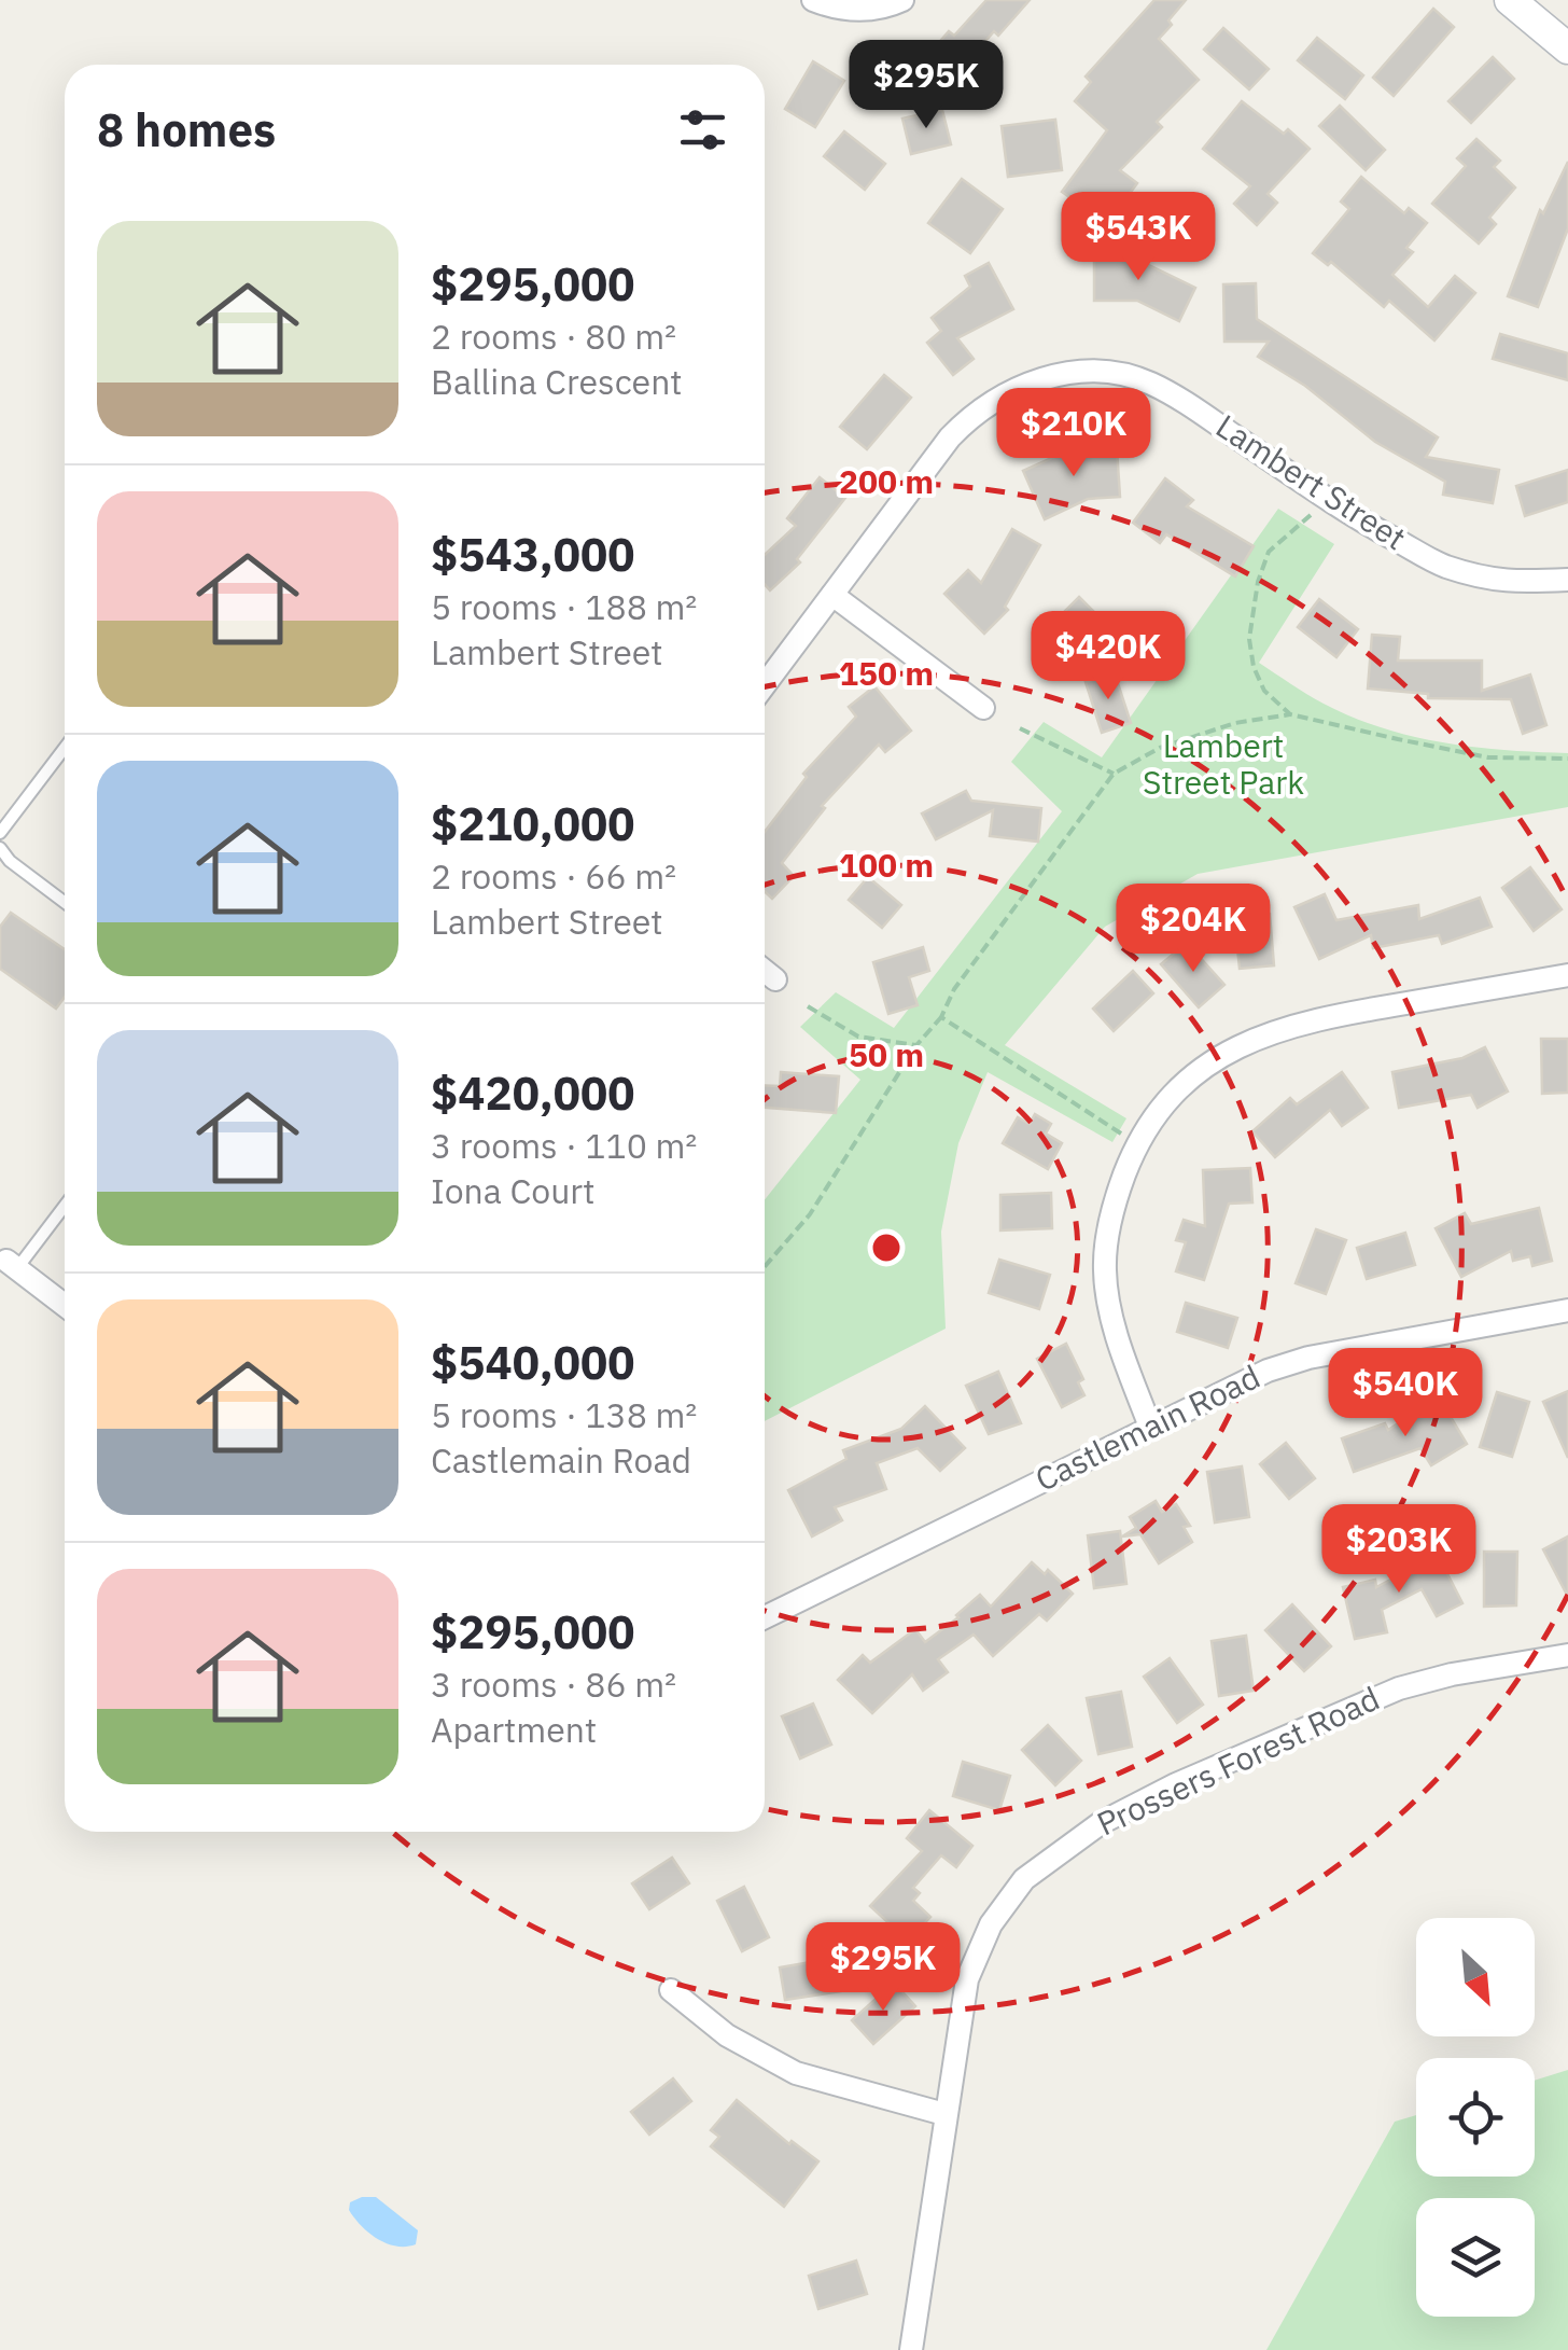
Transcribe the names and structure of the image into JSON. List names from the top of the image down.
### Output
{
  "streets": {
    "street": ["Lambert Street", "Castlemain Road", "Prossers Forest Road"]
  },
  "parks": ["Lambert Street Park"],
  "north": "bottom right",
  "page": {
    "price": [
      "$295K",
      "$543K",
      "$210K",
      "$420K",
      "$204K",
      "$540K",
      "$203K",
      "$295K"
    ],
    "heading": "8 homes",
    "list": [
      {
        "name": "$295,000",
        "note": "2 rooms · 80 m² · Ballina Crescent"
      },
      {
        "name": "$543,000",
        "note": "5 rooms · 188 m² · Lambert Street"
      },
      {
        "name": "$210,000",
        "note": "2 rooms · 66 m² · Lambert Street"
      },
      {
        "name": "$420,000",
        "note": "3 rooms · 110 m² · Iona Court"
      },
      {
        "name": "$540,000",
        "note": "5 rooms · 138 m² · Castlemain Road"
      },
      {
        "name": "$295,000",
        "note": "3 rooms · 86 m² · Apartment"
      }
    ]
  },
  "rings": [
    "200 m",
    "150 m",
    "100 m",
    "50 m"
  ]
}
